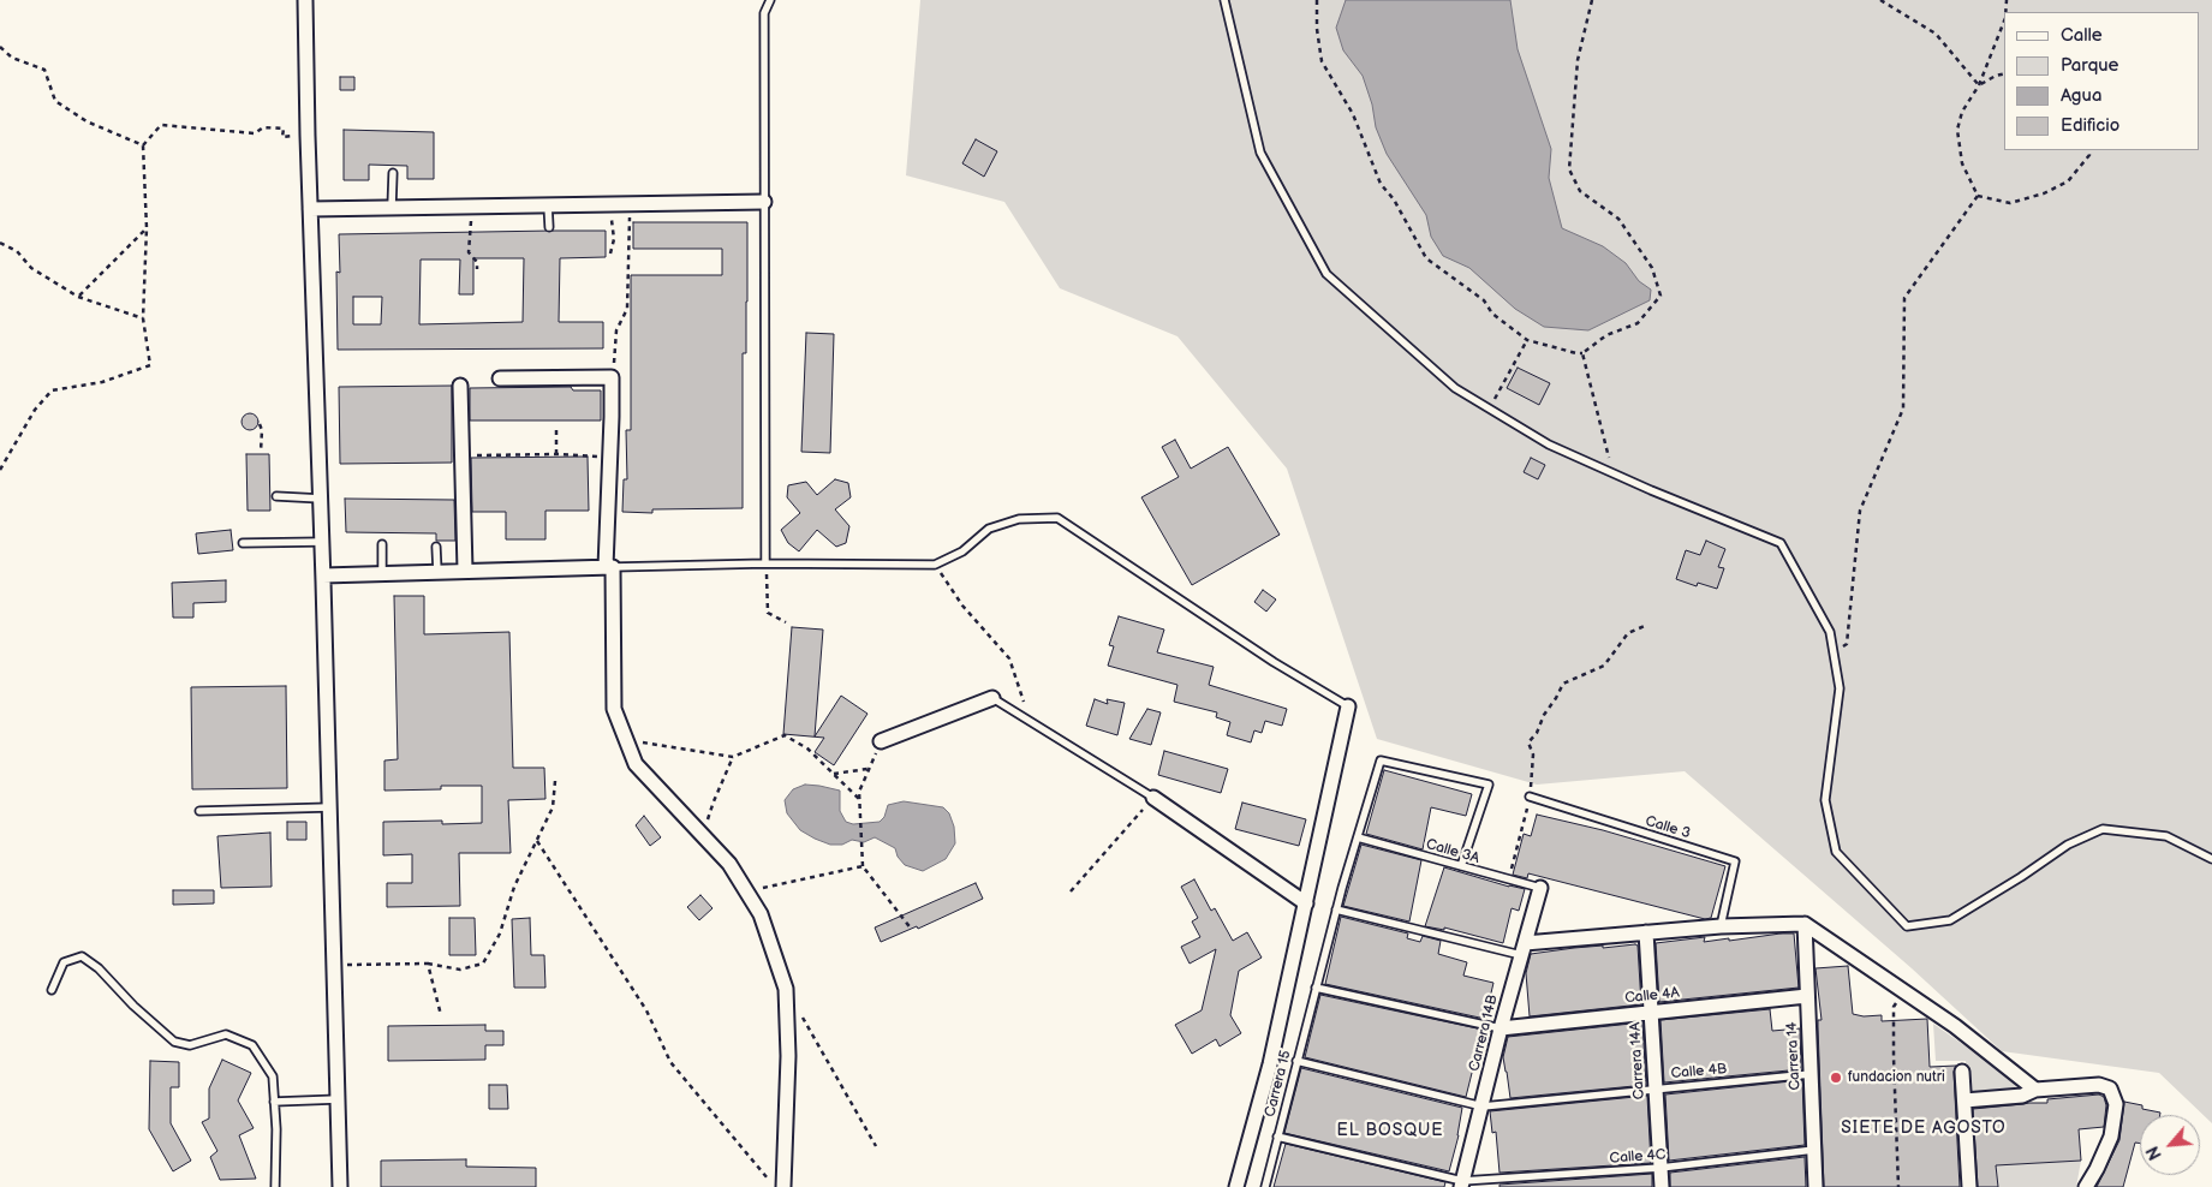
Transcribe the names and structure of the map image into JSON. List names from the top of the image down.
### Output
{
  "streets": {
    "street": [
      "Calle 4A",
      "Carrera 14B",
      "Carrera 14",
      "Carrera 14A"
    ],
    "lane": [
      "Calle 3",
      "Calle 3A",
      "Calle 4B",
      "Carrera 15",
      "Calle 4C"
    ]
  },
  "crossings": [
    ["Calle 3A", "Carrera 14B"],
    ["Calle 3A", "Carrera 15"],
    ["Calle 4A", "Carrera 14B"],
    ["Calle 4A", "Carrera 14"],
    ["Calle 4A", "Carrera 14A"],
    ["Carrera 14B", "Calle 4B"],
    ["Carrera 14B", "Calle 4C"],
    ["Carrera 14", "Calle 4B"],
    ["Carrera 14", "Calle 4C"],
    ["Carrera 14A", "Calle 4B"],
    ["Carrera 14A", "Calle 4C"],
    ["Calle 4B", "Carrera 15"],
    ["Carrera 15", "Calle 4C"]
  ],
  "districts": ["SIETE DE AGOSTO", "EL BOSQUE"],
  "places": ["fundacion nutri"],
  "legend": [
    "Calle",
    "Parque",
    "Agua",
    "Edificio"
  ],
  "north": "bottom left"
}
